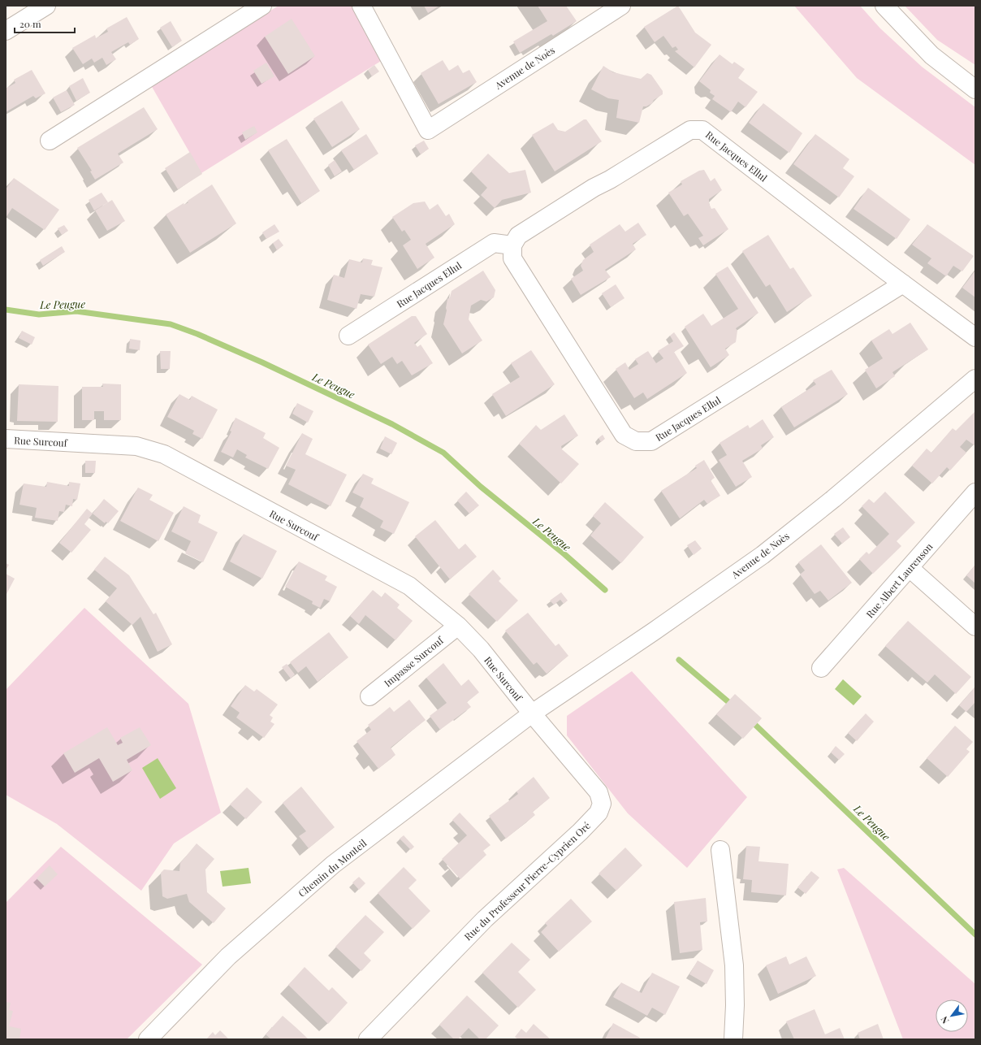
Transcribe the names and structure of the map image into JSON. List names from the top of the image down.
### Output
{
  "streets": {
    "street": [
      "Avenue de Noès",
      "Rue Jacques Ellul",
      "Rue Surcouf",
      "Rue Albert Laurenson",
      "Impasse Surcouf",
      "Chemin du Monteil",
      "Rue du Professeur Pierre-Cyprien Oré"
    ]
  },
  "crossings": [
    ["Avenue de Noès", "Rue Surcouf"],
    ["Avenue de Noès", "Chemin du Monteil"],
    ["Avenue de Noès", "Rue du Professeur Pierre-Cyprien Oré"],
    ["Rue Surcouf", "Impasse Surcouf"],
    ["Rue Surcouf", "Chemin du Monteil"],
    ["Rue Surcouf", "Rue du Professeur Pierre-Cyprien Oré"],
    ["Chemin du Monteil", "Rue du Professeur Pierre-Cyprien Oré"]
  ],
  "water": ["Le Peugue"],
  "scale_bar": "20 m",
  "north": "bottom left"
}
